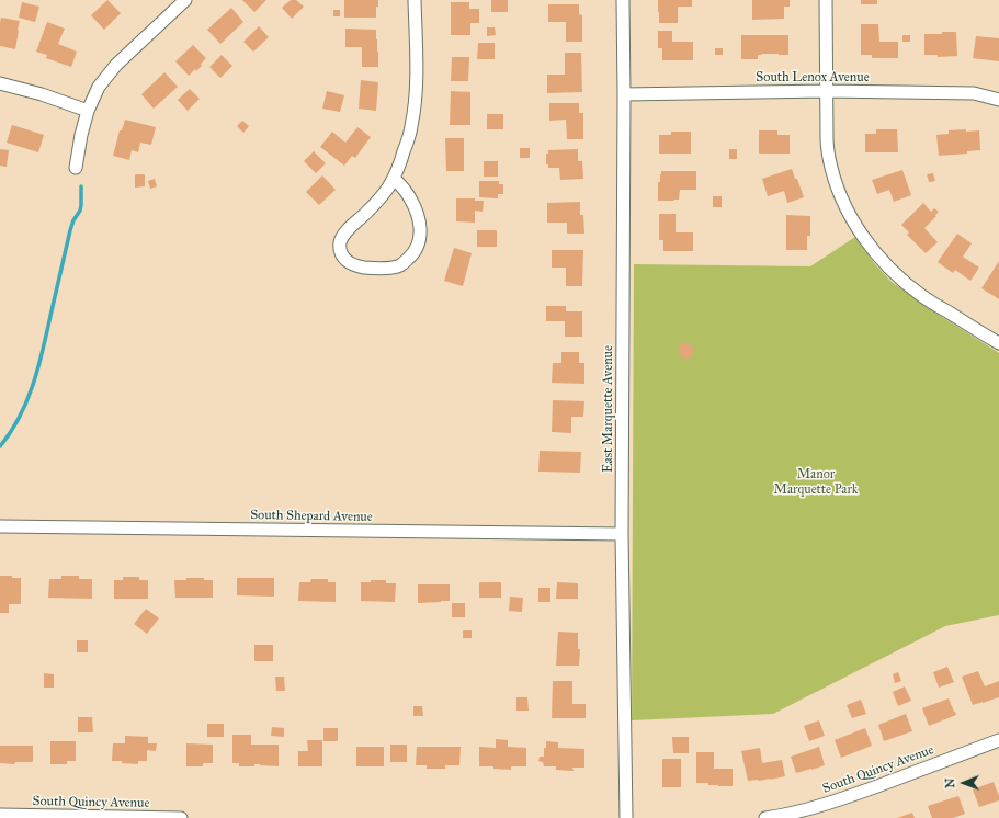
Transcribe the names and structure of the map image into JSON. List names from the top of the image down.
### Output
{
  "streets": {
    "street": [
      "South Lenox Avenue",
      "East Marquette Avenue",
      "South Shepard Avenue",
      "South Quincy Avenue"
    ]
  },
  "crossings": [
    ["South Lenox Avenue", "East Marquette Avenue"],
    ["East Marquette Avenue", "South Shepard Avenue"]
  ],
  "parks": ["Manor Marquette Park"],
  "north": "left"
}
